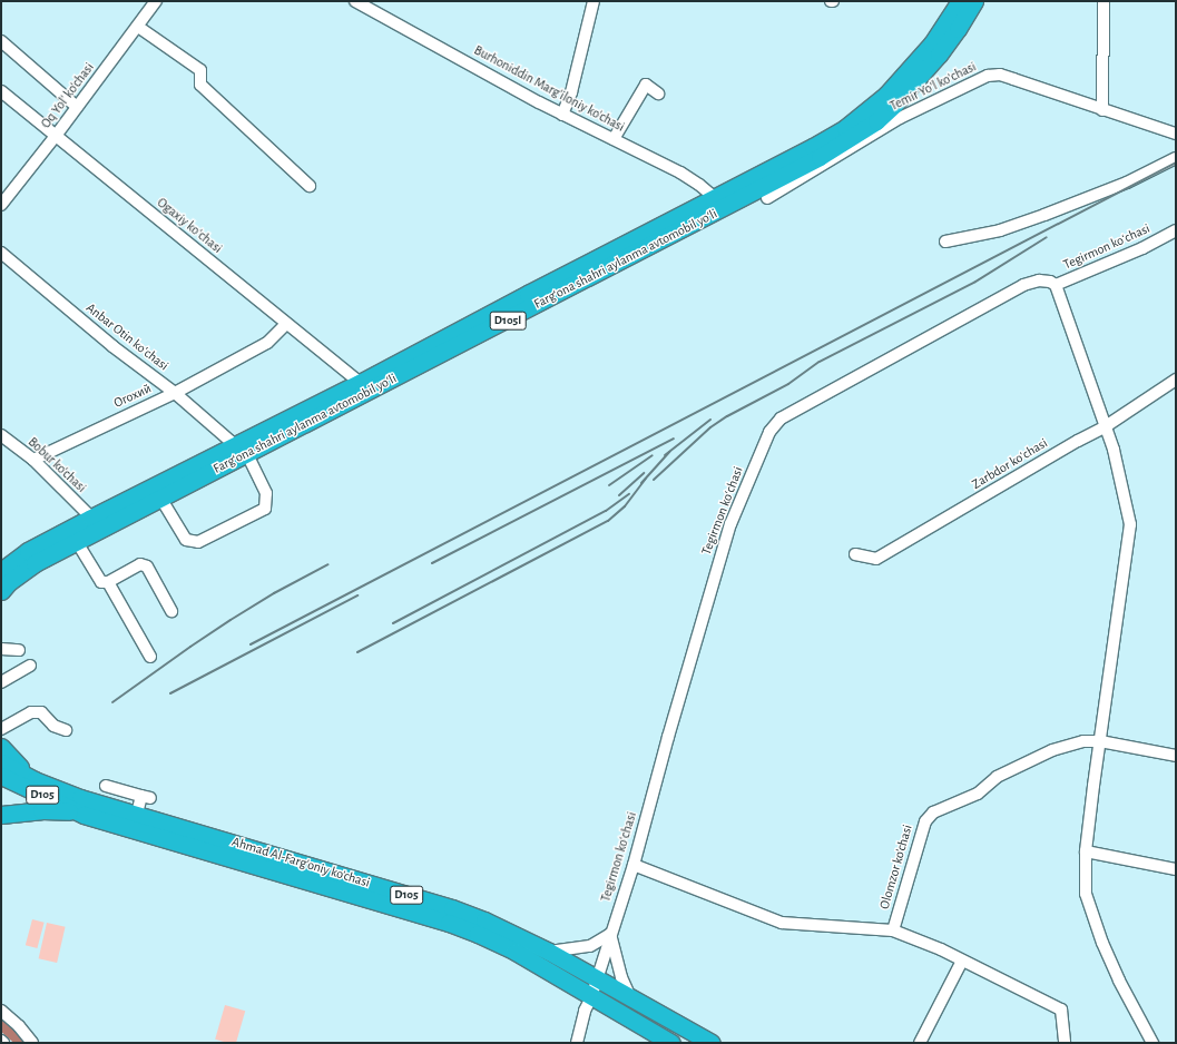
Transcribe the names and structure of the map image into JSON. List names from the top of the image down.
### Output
{
  "streets": {
    "highway": [
      "Fargʻona shahri aylanma avtomobil yoʻli",
      "D105l",
      "D105",
      "Ahmad Al-Farg'oniy ko'chasi"
    ],
    "street": [
      "Temir Yoʻl koʻchasi",
      "Burhoniddin Marg'iloniy ko'chasi",
      "Oq Yol' ko'chasi",
      "Ogaxiy koʻchasi",
      "Tegirmon koʻchasi",
      "Anbar Otin koʻchasi",
      "Огохий",
      "Zarbdor koʻchasi",
      "Bobur ko'chasi",
      "Olomzor ko'chasi"
    ]
  },
  "crossings": [
    ["Burhoniddin Marg'iloniy ko'chasi", "Fargʻona shahri aylanma avtomobil yoʻli"],
    ["Oq Yol' ko'chasi", "Ogaxiy koʻchasi"],
    ["Ogaxiy koʻchasi", "Fargʻona shahri aylanma avtomobil yoʻli"],
    ["Ogaxiy koʻchasi", "Огохий"],
    ["Tegirmon koʻchasi", "Ahmad Al-Farg'oniy ko'chasi"],
    ["Tegirmon koʻchasi", "Olomzor ko'chasi"],
    ["Fargʻona shahri aylanma avtomobil yoʻli", "Anbar Otin koʻchasi"],
    ["Fargʻona shahri aylanma avtomobil yoʻli", "Bobur ko'chasi"],
    ["Anbar Otin koʻchasi", "Огохий"],
    ["Огохий", "Bobur ko'chasi"]
  ]
}
